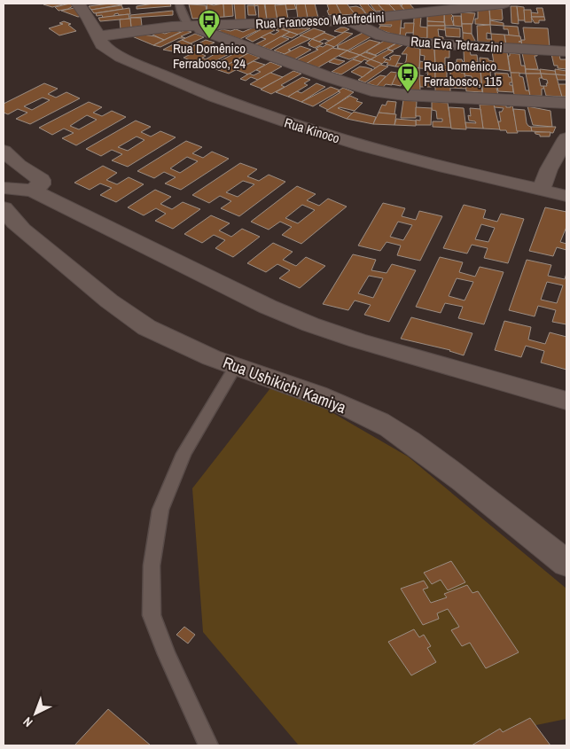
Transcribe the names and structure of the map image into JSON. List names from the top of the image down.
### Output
{
  "streets": {
    "street": [
      "Rua Francesco Manfredini",
      "Rua Eva Tetrazzini",
      "Rua Kinoco",
      "Rua Ushikichi Kamiya"
    ]
  },
  "crossings": [
    ["Rua Francesco Manfredini", "Rua Eva Tetrazzini"]
  ],
  "places": {
    "bus stop": ["Rua Domênico Ferrabosco, 24", "Rua Domênico Ferrabosco, 115"]
  },
  "north": "bottom left"
}
